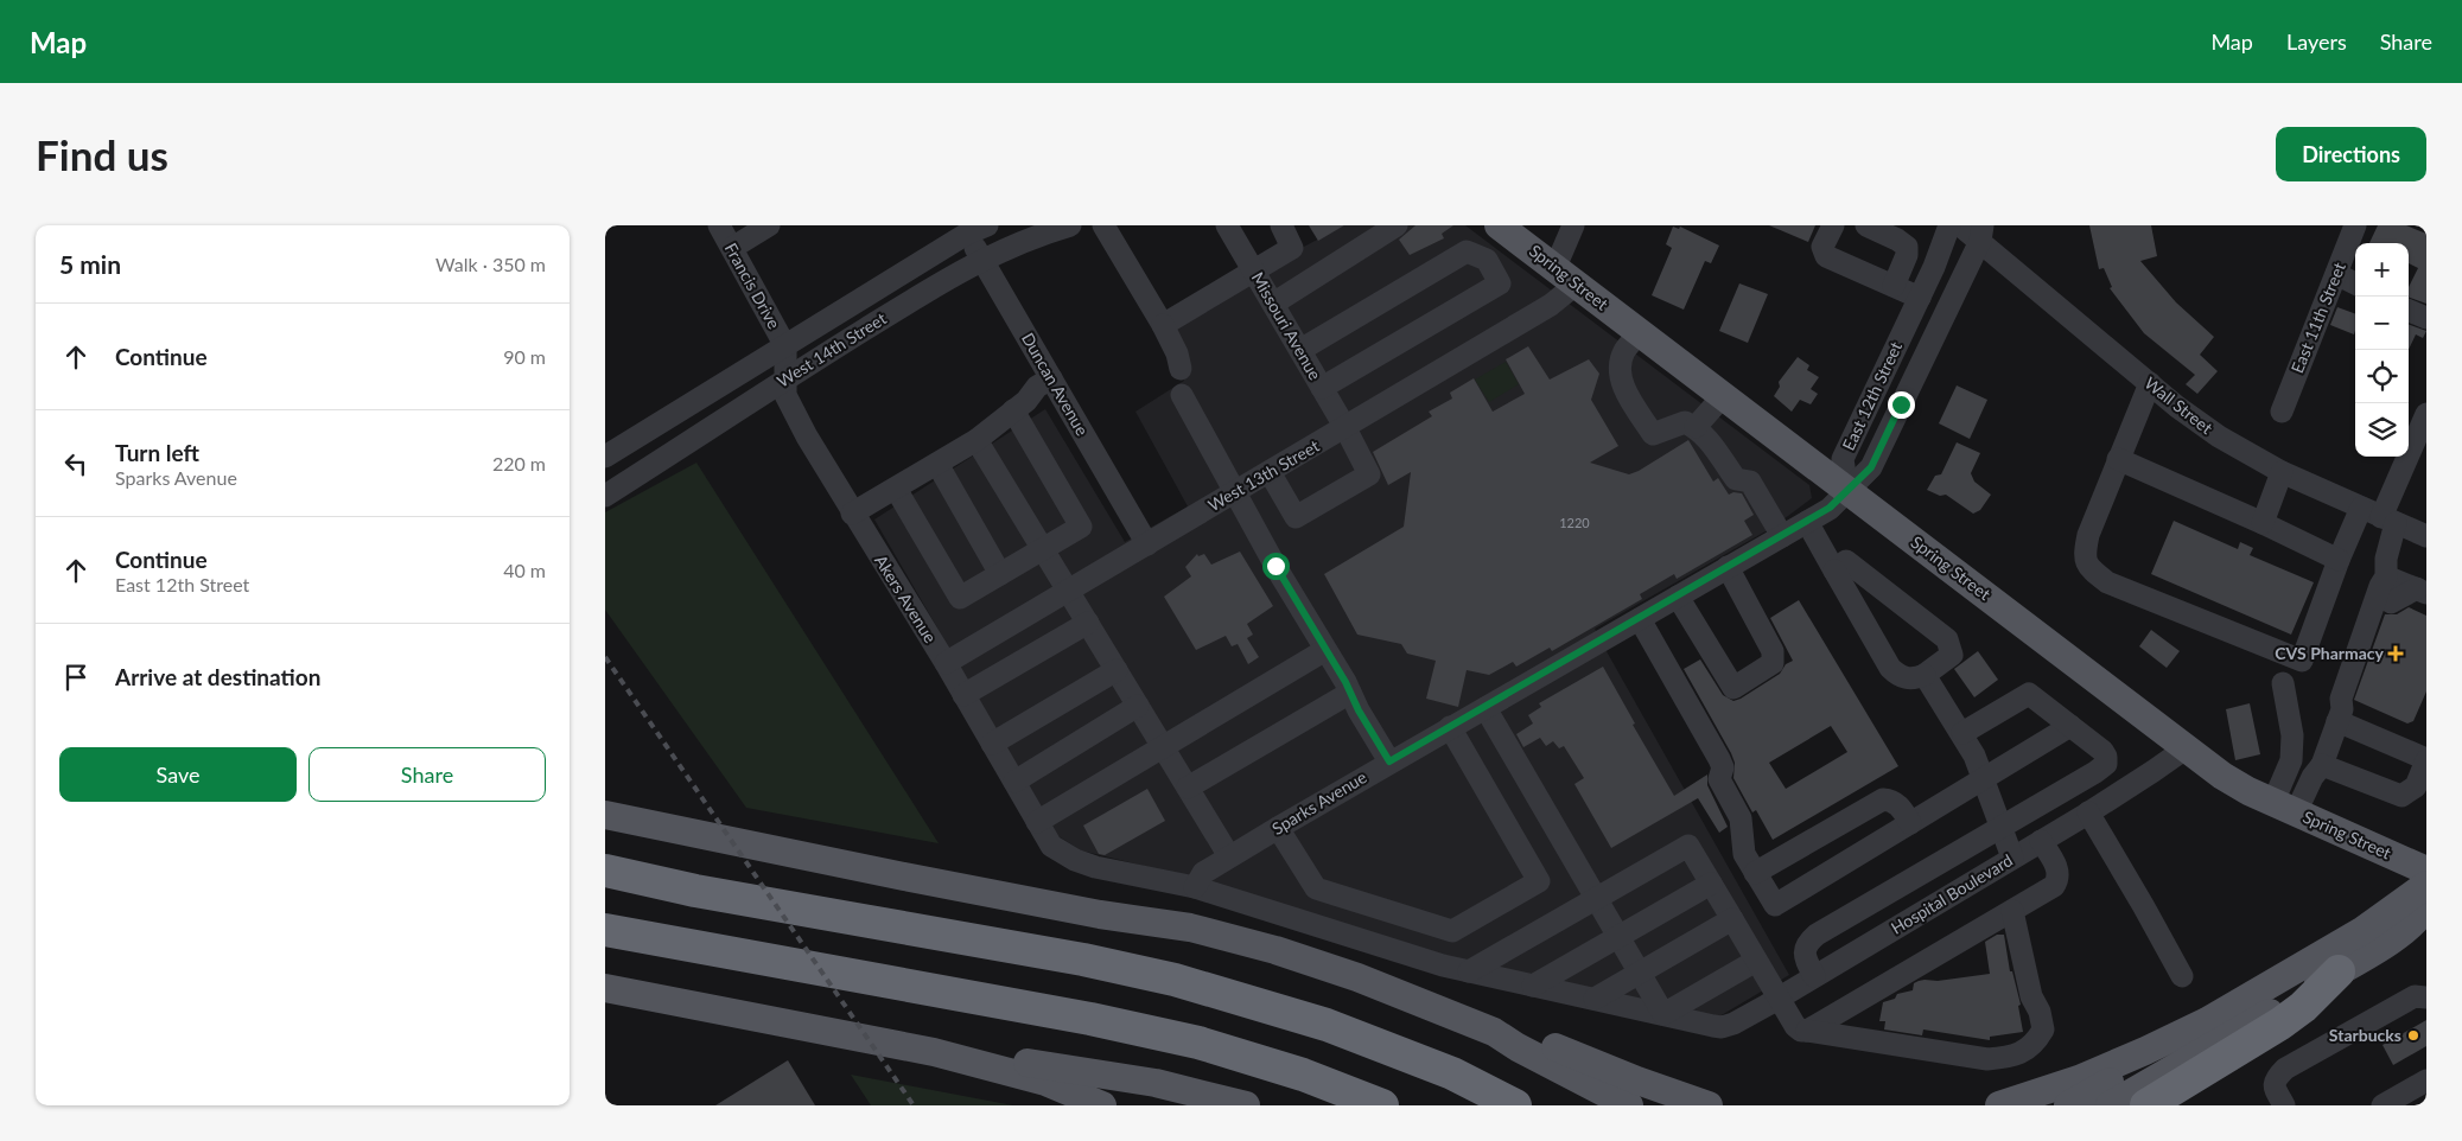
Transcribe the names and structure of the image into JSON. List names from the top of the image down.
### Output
{
  "streets": {
    "main road": ["Spring Street"],
    "street": [
      "Francis Drive",
      "East 11th Street",
      "Missouri Avenue",
      "West 14th Street",
      "Duncan Avenue",
      "East 12th Street",
      "Wall Street",
      "West 13th Street",
      "Akers Avenue",
      "Sparks Avenue",
      "Hospital Boulevard"
    ]
  },
  "crossings": [
    ["Spring Street", "East 12th Street"],
    ["Spring Street", "West 13th Street"],
    ["Spring Street", "Sparks Avenue"],
    ["Spring Street", "Hospital Boulevard"],
    ["Francis Drive", "West 14th Street"],
    ["Francis Drive", "Akers Avenue"],
    ["Missouri Avenue", "West 13th Street"],
    ["West 14th Street", "Duncan Avenue"],
    ["West 14th Street", "Akers Avenue"],
    ["Duncan Avenue", "West 13th Street"],
    ["East 12th Street", "Wall Street"],
    ["East 12th Street", "Sparks Avenue"],
    ["West 13th Street", "Akers Avenue"],
    ["Akers Avenue", "Sparks Avenue"]
  ],
  "places": {
    "health": ["CVS Pharmacy"],
    "other": ["Starbucks"]
  },
  "house_numbers": ["1220"],
  "page": {
    "header": "Map",
    "nav": ["Map", "Layers", "Share"],
    "buttons": [
      "Directions",
      ["Save", "Share"]
    ],
    "title": "Find us",
    "heading": ["5 min", "Walk · 350 m"],
    "map_buttons": ["+", "−"],
    "list": [
      ["Continue", "90 m"],
      ["Turn left", "Sparks Avenue", "220 m"],
      ["Continue", "East 12th Street", "40 m"],
      "Arrive at destination"
    ]
  }
}
